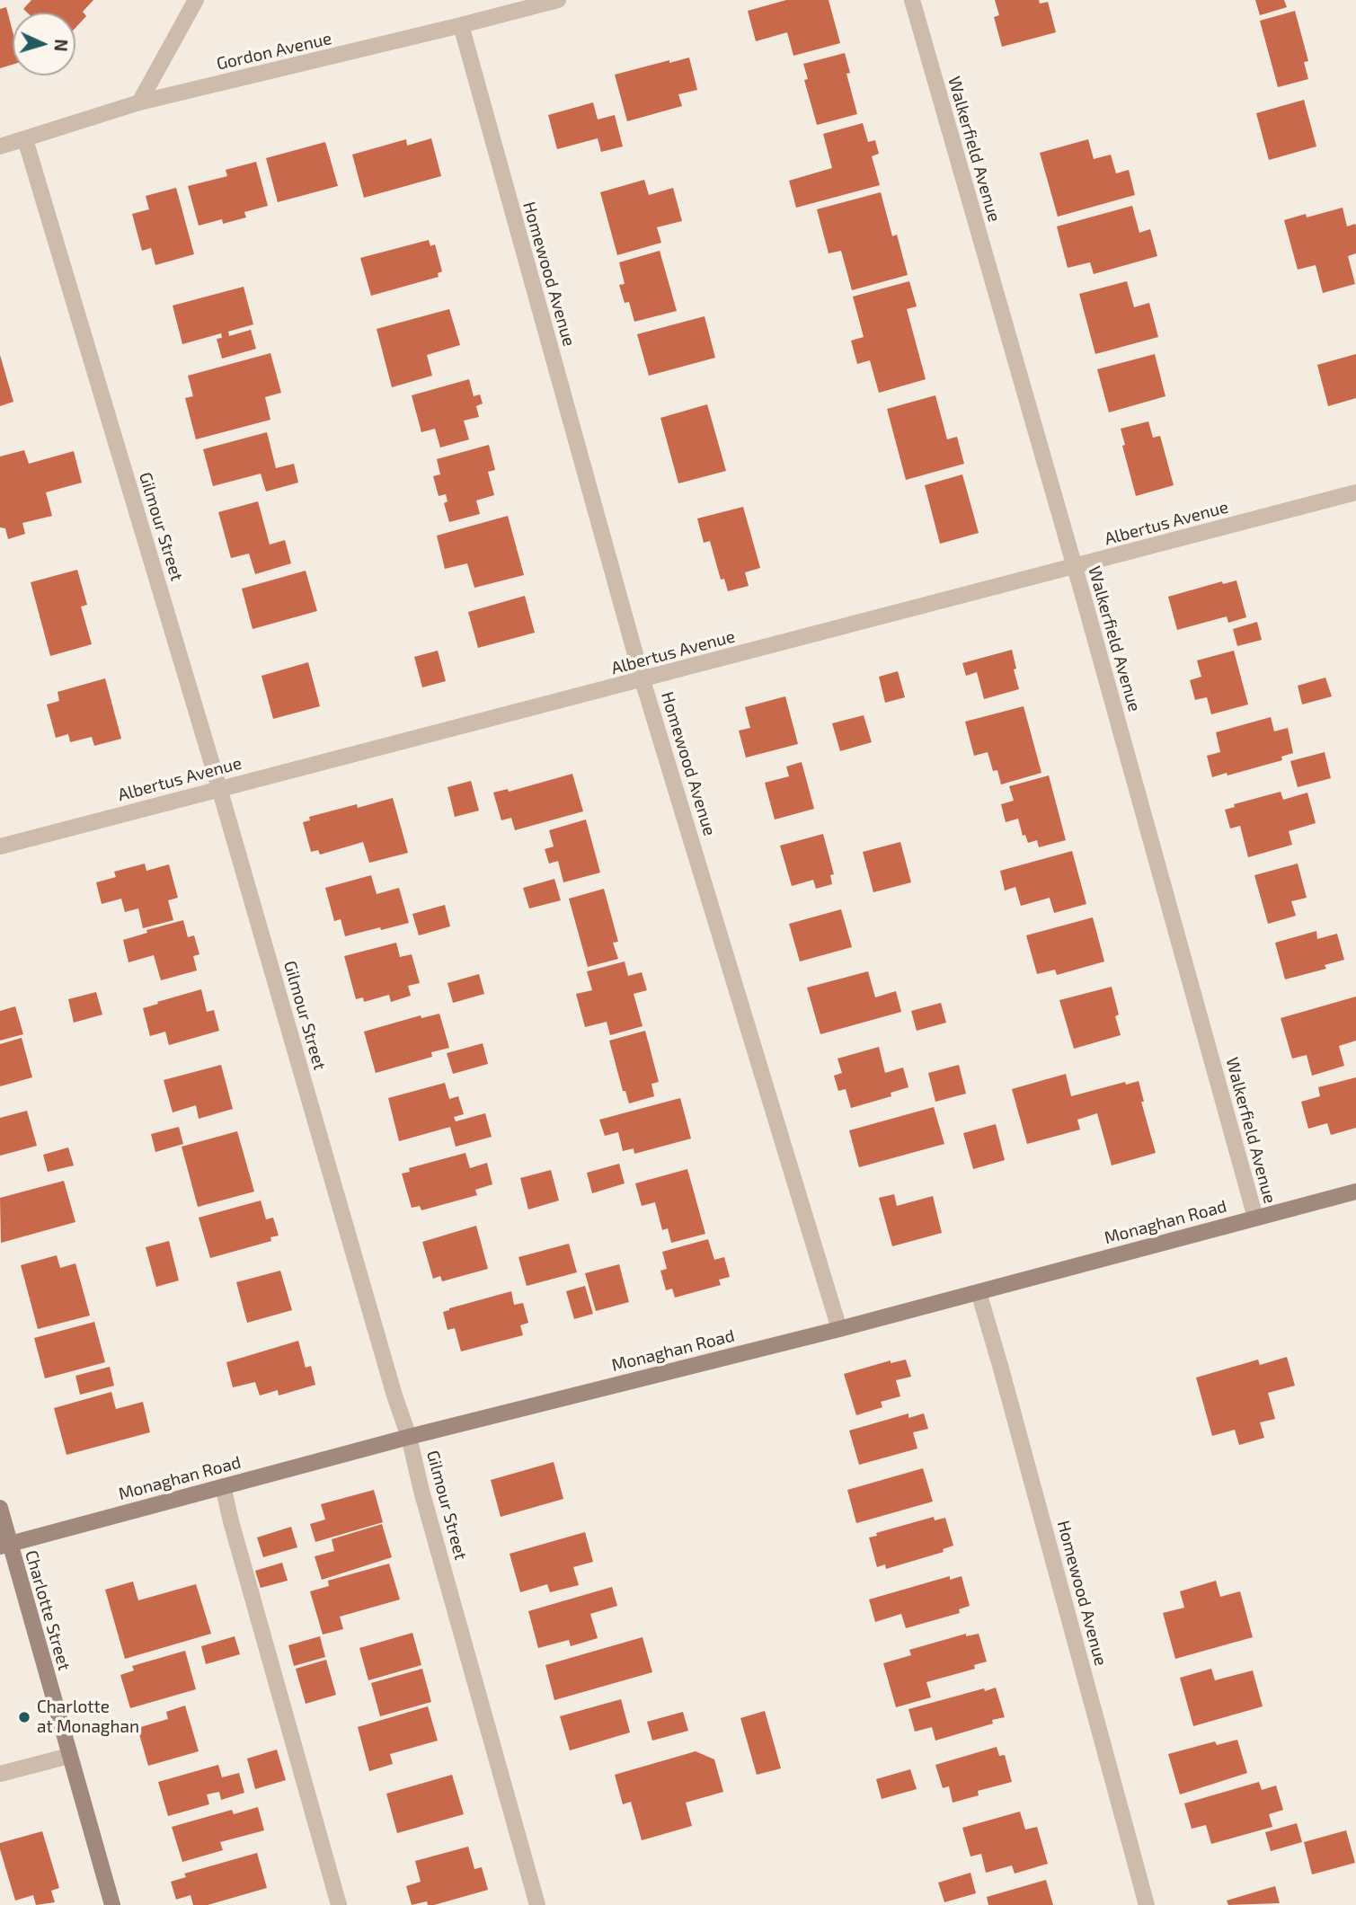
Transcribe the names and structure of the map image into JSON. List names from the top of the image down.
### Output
{
  "streets": {
    "main road": ["Monaghan Road", "Charlotte Street"],
    "street": [
      "Gordon Avenue",
      "Walkerfield Avenue",
      "Homewood Avenue",
      "Albertus Avenue",
      "Gilmour Street"
    ]
  },
  "crossings": [
    ["Gordon Avenue", "Homewood Avenue"],
    ["Gordon Avenue", "Gilmour Street"],
    ["Walkerfield Avenue", "Albertus Avenue"],
    ["Walkerfield Avenue", "Monaghan Road"],
    ["Homewood Avenue", "Albertus Avenue"],
    ["Homewood Avenue", "Monaghan Road"],
    ["Albertus Avenue", "Gilmour Street"],
    ["Gilmour Street", "Monaghan Road"],
    ["Monaghan Road", "Charlotte Street"]
  ],
  "places": ["Charlotte at Monaghan"],
  "north": "right"
}
